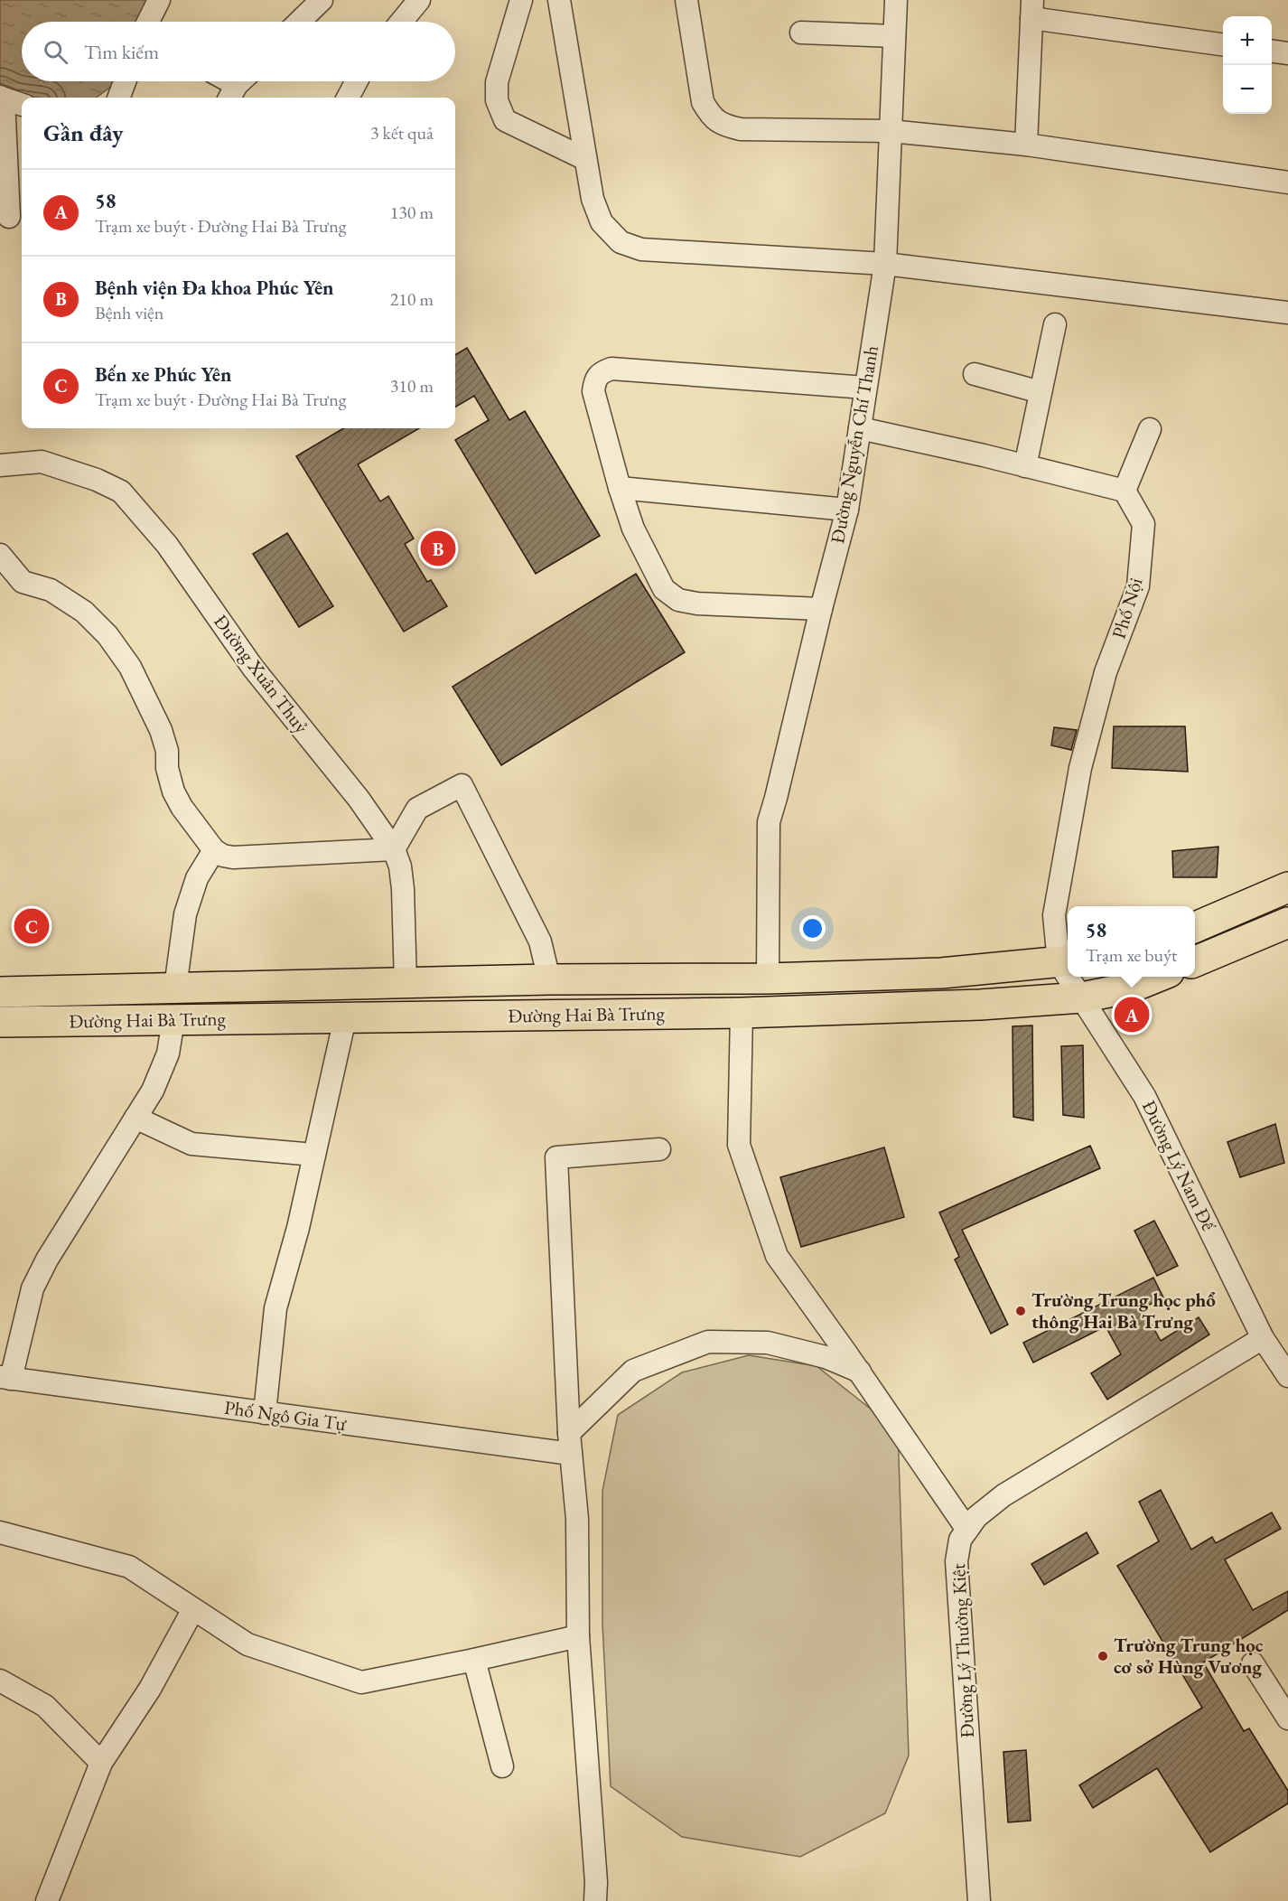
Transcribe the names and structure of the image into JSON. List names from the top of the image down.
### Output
{
  "streets": {
    "highway": ["Đường Hai Bà Trưng"],
    "street": [
      "Đường Nguyễn Chí Thanh",
      "Phố Nội",
      "Đường Xuân Thuỷ",
      "Đường Lý Nam Đế",
      "Phố Ngô Gia Tự",
      "Đường Lý Thường Kiệt"
    ]
  },
  "crossings": [
    ["Đường Nguyễn Chí Thanh", "Đường Hai Bà Trưng"],
    ["Phố Nội", "Đường Hai Bà Trưng"],
    ["Đường Xuân Thuỷ", "Đường Hai Bà Trưng"],
    ["Đường Hai Bà Trưng", "Đường Lý Nam Đế"],
    ["Đường Lý Nam Đế", "Đường Lý Thường Kiệt"]
  ],
  "places": ["Trường Trung học phổ thông Hai Bà Trưng", "Trường Trung học cơ sở Hùng Vương"],
  "page": {
    "map_buttons": ["+", "−"],
    "search": "Tìm kiếm",
    "heading": ["Gần đây", "3 kết quả"],
    "list": [
      {
        "mark": "A",
        "name": "58",
        "note": "Trạm xe buýt · Đường Hai Bà Trưng",
        "value": "130 m"
      },
      {
        "mark": "B",
        "name": "Bệnh viện Đa khoa Phúc Yên",
        "note": "Bệnh viện",
        "value": "210 m"
      },
      {
        "mark": "C",
        "name": "Bến xe Phúc Yên",
        "note": "Trạm xe buýt · Đường Hai Bà Trưng",
        "value": "310 m"
      }
    ],
    "pins": ["B", "C", "A"],
    "popup": ["58", "Trạm xe buýt"]
  }
}
